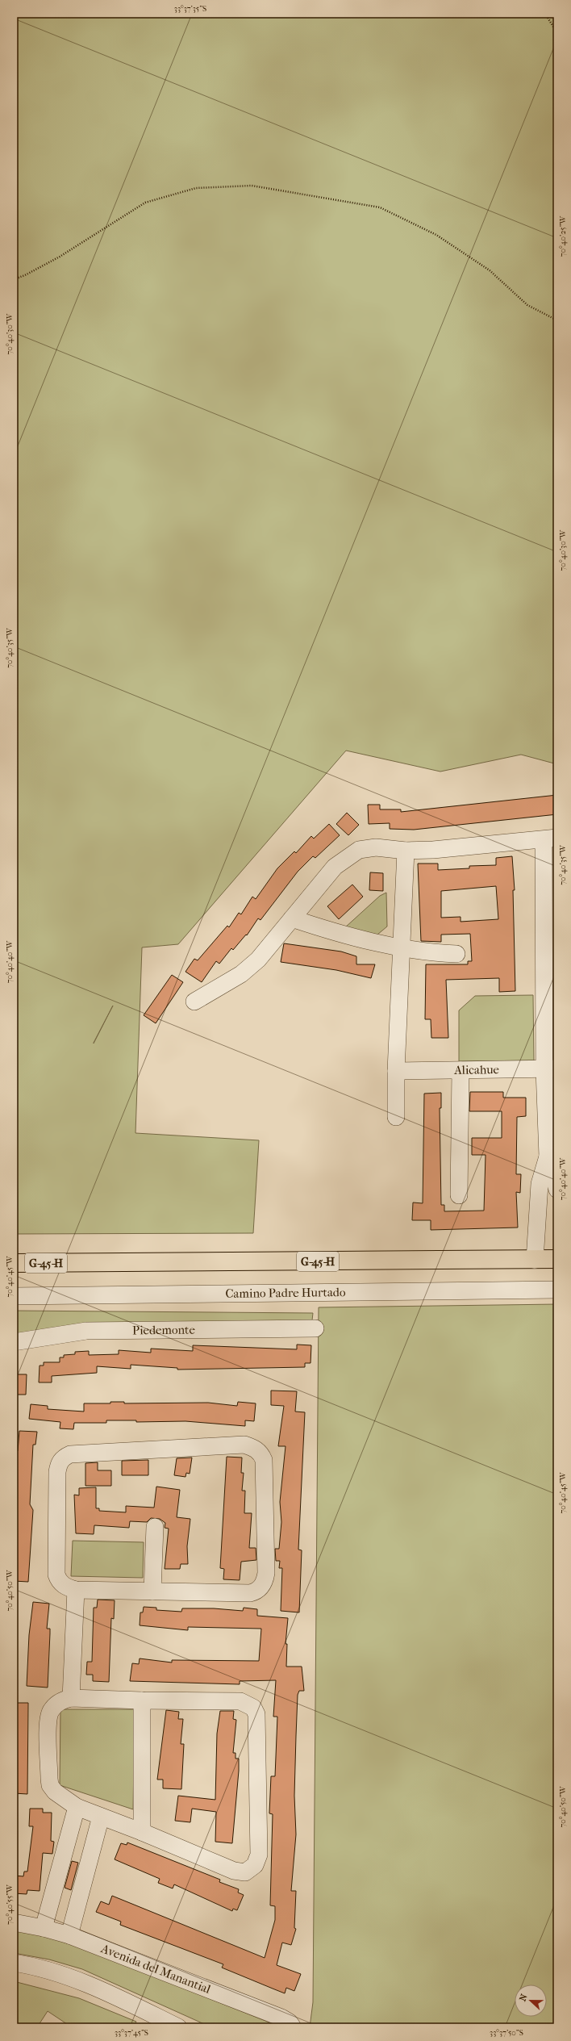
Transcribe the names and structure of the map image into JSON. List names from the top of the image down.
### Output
{
  "streets": {
    "main road": ["G-45-H"],
    "street": [
      "Alicahue",
      "Camino Padre Hurtado",
      "Piedemonte",
      "Avenida del Manantial"
    ]
  },
  "north": "left",
  "coordinates": [
    "33°37'35\"S",
    "70°40'25\"W",
    "70°40'30\"W",
    "70°40'35\"W",
    "70°40'40\"W",
    "70°40'45\"W",
    "70°40'50\"W",
    "70°40'55\"W",
    "33°37'45\"S",
    "33°37'50\"S"
  ]
}
